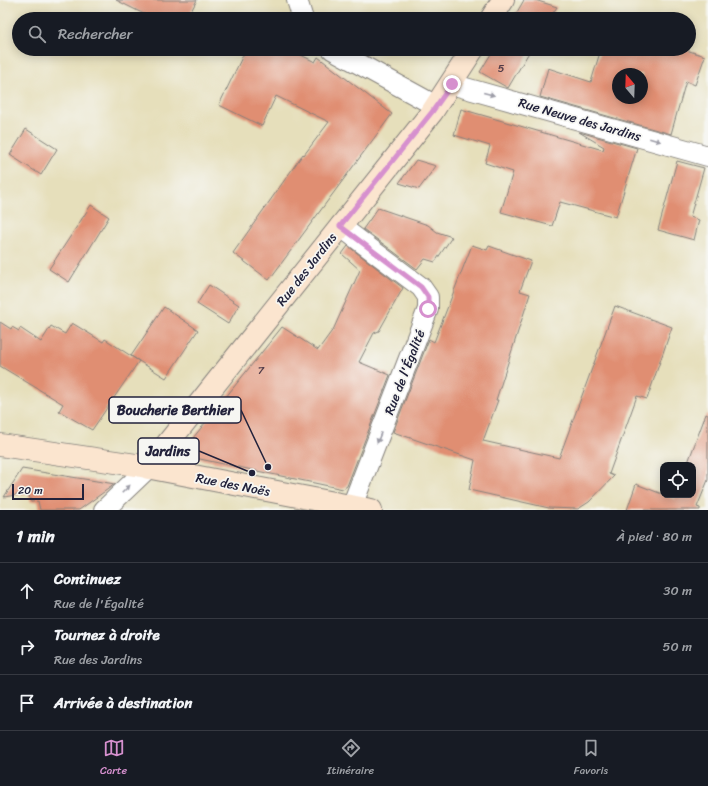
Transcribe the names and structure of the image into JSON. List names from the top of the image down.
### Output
{
  "streets": {
    "street": [
      "Rue Neuve des Jardins",
      "Rue des Jardins",
      "Rue de l'Égalité",
      "Rue des Noës"
    ]
  },
  "crossings": [
    ["Rue Neuve des Jardins", "Rue des Jardins"],
    ["Rue des Jardins", "Rue de l'Égalité"],
    ["Rue des Jardins", "Rue des Noës"],
    ["Rue de l'Égalité", "Rue des Noës"]
  ],
  "one_way": ["Rue Neuve des Jardins", "Rue de l'Égalité"],
  "places": ["Boucherie Berthier", "Jardins"],
  "house_numbers": ["5", "7"],
  "scale_bar": "20 m",
  "north": "top",
  "page": {
    "search": "Rechercher",
    "scale": "20 m",
    "heading": ["1 min", "À pied · 80 m"],
    "list": [
      ["Continuez", "Rue de l'Égalité", "30 m"],
      ["Tournez à droite", "Rue des Jardins", "50 m"],
      "Arrivée à destination"
    ],
    "nav": ["Carte", "Itinéraire", "Favoris"]
  }
}
